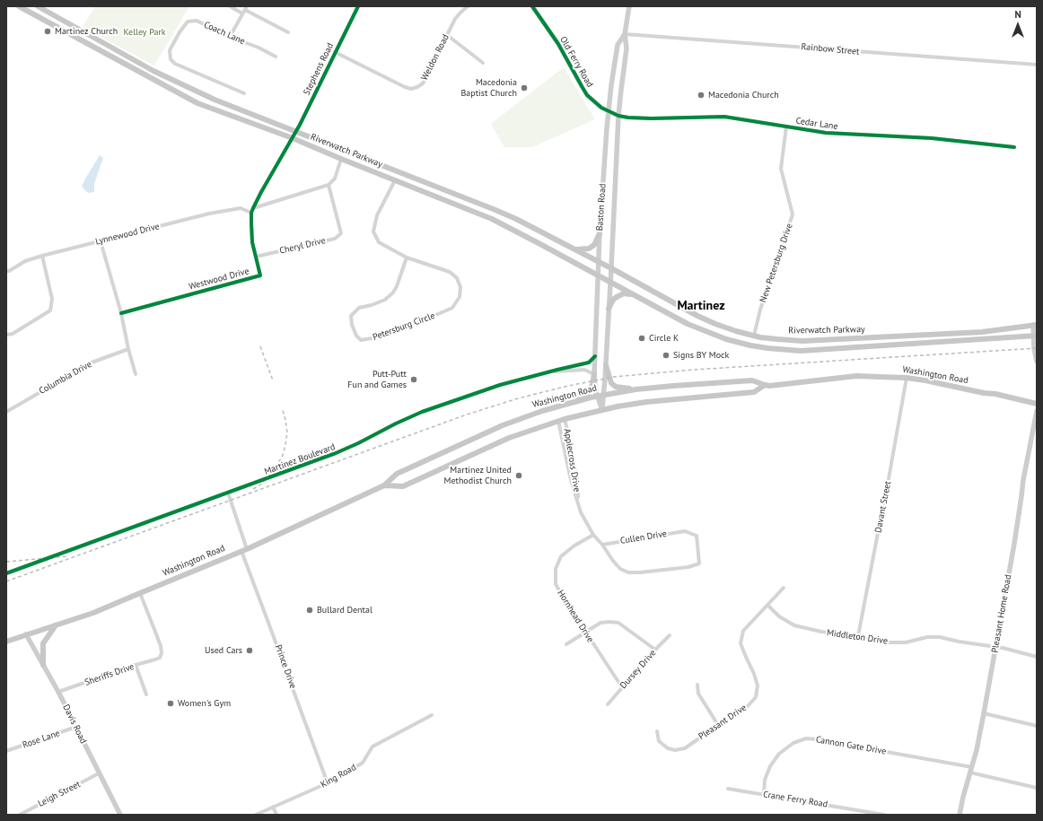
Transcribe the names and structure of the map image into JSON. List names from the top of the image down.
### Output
{
  "streets": {
    "main road": [
      "Riverwatch Parkway",
      "Baston Road",
      "Washington Road",
      "Pleasant Home Road",
      "Davis Road"
    ],
    "street": [
      "Coach Lane",
      "Rainbow Street",
      "Weldon Road",
      "Old Ferry Road",
      "Stephens Road",
      "Cedar Lane",
      "Lynnewood Drive",
      "Cheryl Drive",
      "New Petersburg Drive",
      "Westwood Drive",
      "Petersburg Circle",
      "Columbia Drive",
      "Martinez Boulevard",
      "Applecross Drive",
      "Davant Street",
      "Cullen Drive",
      "Hornhead Drive",
      "Middleton Drive",
      "Prince Drive",
      "Dursey Drive",
      "Sheriffs Drive",
      "Pleasant Drive",
      "Rose Lane",
      "Cannon Gate Drive",
      "King Road",
      "Leigh Street",
      "Crane Ferry Road"
    ]
  },
  "crossings": [
    ["Rainbow Street", "Baston Road"],
    ["Weldon Road", "Stephens Road"],
    ["Old Ferry Road", "Cedar Lane"],
    ["Old Ferry Road", "Baston Road"],
    ["Stephens Road", "Riverwatch Parkway"],
    ["Stephens Road", "Westwood Drive"],
    ["Cedar Lane", "New Petersburg Drive"],
    ["Riverwatch Parkway", "Baston Road"],
    ["Riverwatch Parkway", "New Petersburg Drive"],
    ["Riverwatch Parkway", "Westwood Drive"],
    ["Riverwatch Parkway", "Petersburg Circle"],
    ["Baston Road", "Washington Road"],
    ["Baston Road", "Martinez Boulevard"],
    ["Lynnewood Drive", "Westwood Drive"],
    ["Cheryl Drive", "Westwood Drive"],
    ["Washington Road", "Applecross Drive"],
    ["Washington Road", "Davant Street"],
    ["Washington Road", "Prince Drive"],
    ["Washington Road", "Sheriffs Drive"],
    ["Washington Road", "Davis Road"],
    ["Martinez Boulevard", "Prince Drive"],
    ["Applecross Drive", "Cullen Drive"],
    ["Applecross Drive", "Hornhead Drive"],
    ["Davant Street", "Middleton Drive"],
    ["Pleasant Home Road", "Middleton Drive"],
    ["Pleasant Home Road", "Cannon Gate Drive"],
    ["Hornhead Drive", "Dursey Drive"],
    ["Middleton Drive", "Pleasant Drive"],
    ["Prince Drive", "King Road"],
    ["Sheriffs Drive", "Davis Road"],
    ["Davis Road", "Rose Lane"],
    ["Davis Road", "Leigh Street"],
    ["Cannon Gate Drive", "Crane Ferry Road"]
  ],
  "districts": ["Martinez"],
  "parks": ["Kelley Park"],
  "places": [
    "Martinez Church",
    "Macedonia Baptist Church",
    "Macedonia Church",
    "Circle K",
    "Signs BY Mock",
    "Putt-Putt Fun and Games",
    "Martinez United Methodist Church",
    "Bullard Dental",
    "Used Cars",
    "Women's Gym"
  ],
  "north": "top"
}
